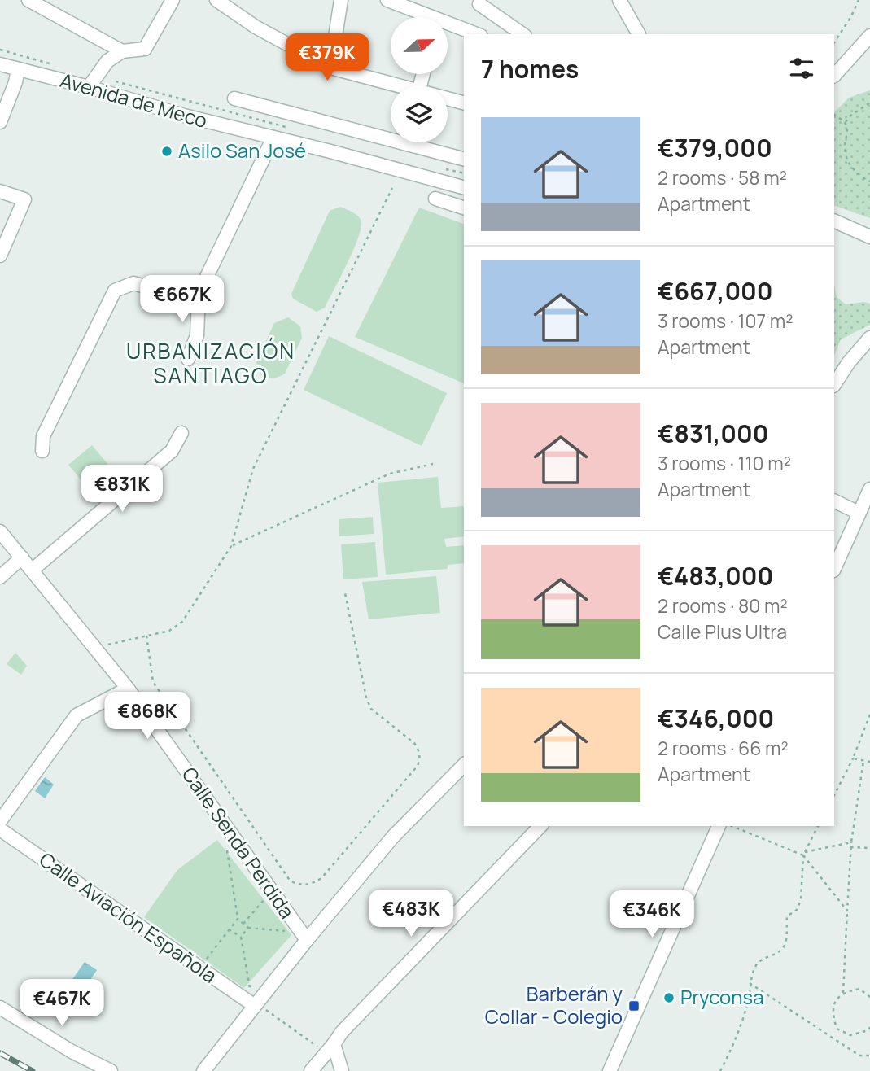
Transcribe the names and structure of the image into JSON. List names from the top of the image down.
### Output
{
  "streets": {
    "street": ["Avenida de Meco", "Calle Senda Perdida", "Calle Aviación Española"]
  },
  "districts": ["URBANIZACIÓN SANTIAGO"],
  "places": {
    "other": ["Asilo San José", "Pryconsa"],
    "transit": ["Barberán y Collar - Colegio"]
  },
  "north": "right",
  "page": {
    "price": [
      "€379K",
      "€667K",
      "€831K",
      "€868K",
      "€483K",
      "€346K",
      "€467K"
    ],
    "heading": "7 homes",
    "list": [
      {
        "name": "€379,000",
        "note": "2 rooms · 58 m² · Apartment"
      },
      {
        "name": "€667,000",
        "note": "3 rooms · 107 m² · Apartment"
      },
      {
        "name": "€831,000",
        "note": "3 rooms · 110 m² · Apartment"
      },
      {
        "name": "€483,000",
        "note": "2 rooms · 80 m² · Calle Plus Ultra"
      },
      {
        "name": "€346,000",
        "note": "2 rooms · 66 m² · Apartment"
      }
    ]
  }
}
